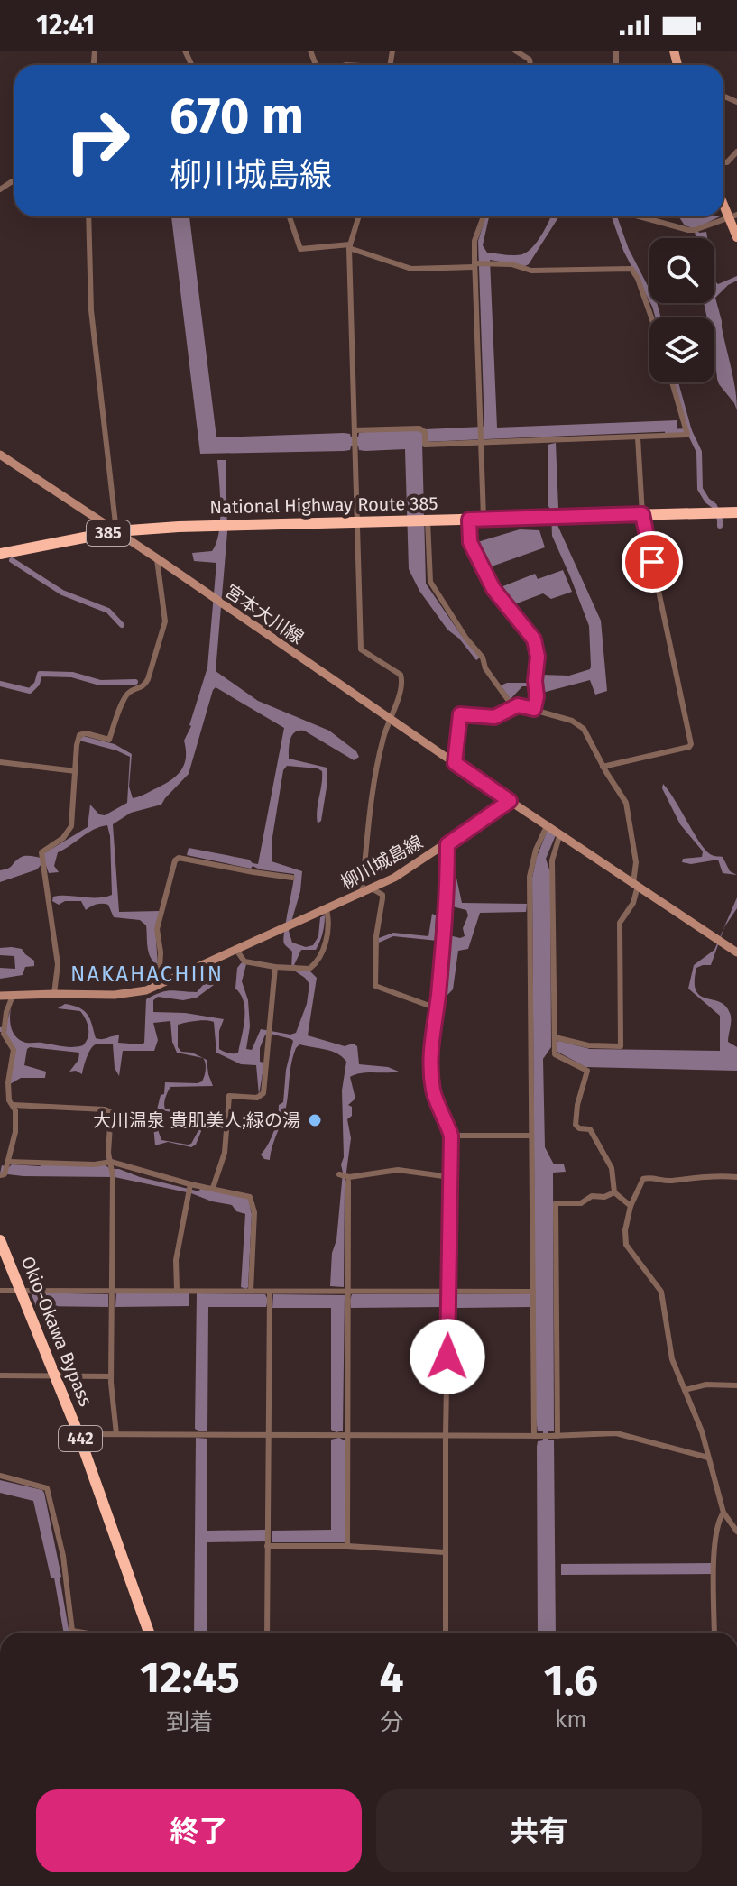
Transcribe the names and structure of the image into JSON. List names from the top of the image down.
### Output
{
  "streets": {
    "highway": [
      "National Highway Route 385",
      "385",
      "Okio-Okawa Bypass",
      "442"
    ],
    "main road": ["宮本大川線", "柳川城島線"]
  },
  "crossings": [
    ["National Highway Route 385", "宮本大川線"],
    ["宮本大川線", "柳川城島線"]
  ],
  "districts": ["NAKAHACHIIN"],
  "places": ["大川温泉 貴肌美人;緑の湯"],
  "page": {
    "status": "12:41",
    "turn": ["670 m", "柳川城島線"],
    "eta": [
      "12:45",
      "到着",
      "4",
      "分",
      "1.6",
      "km"
    ],
    "buttons": ["終了", "共有"]
  }
}
